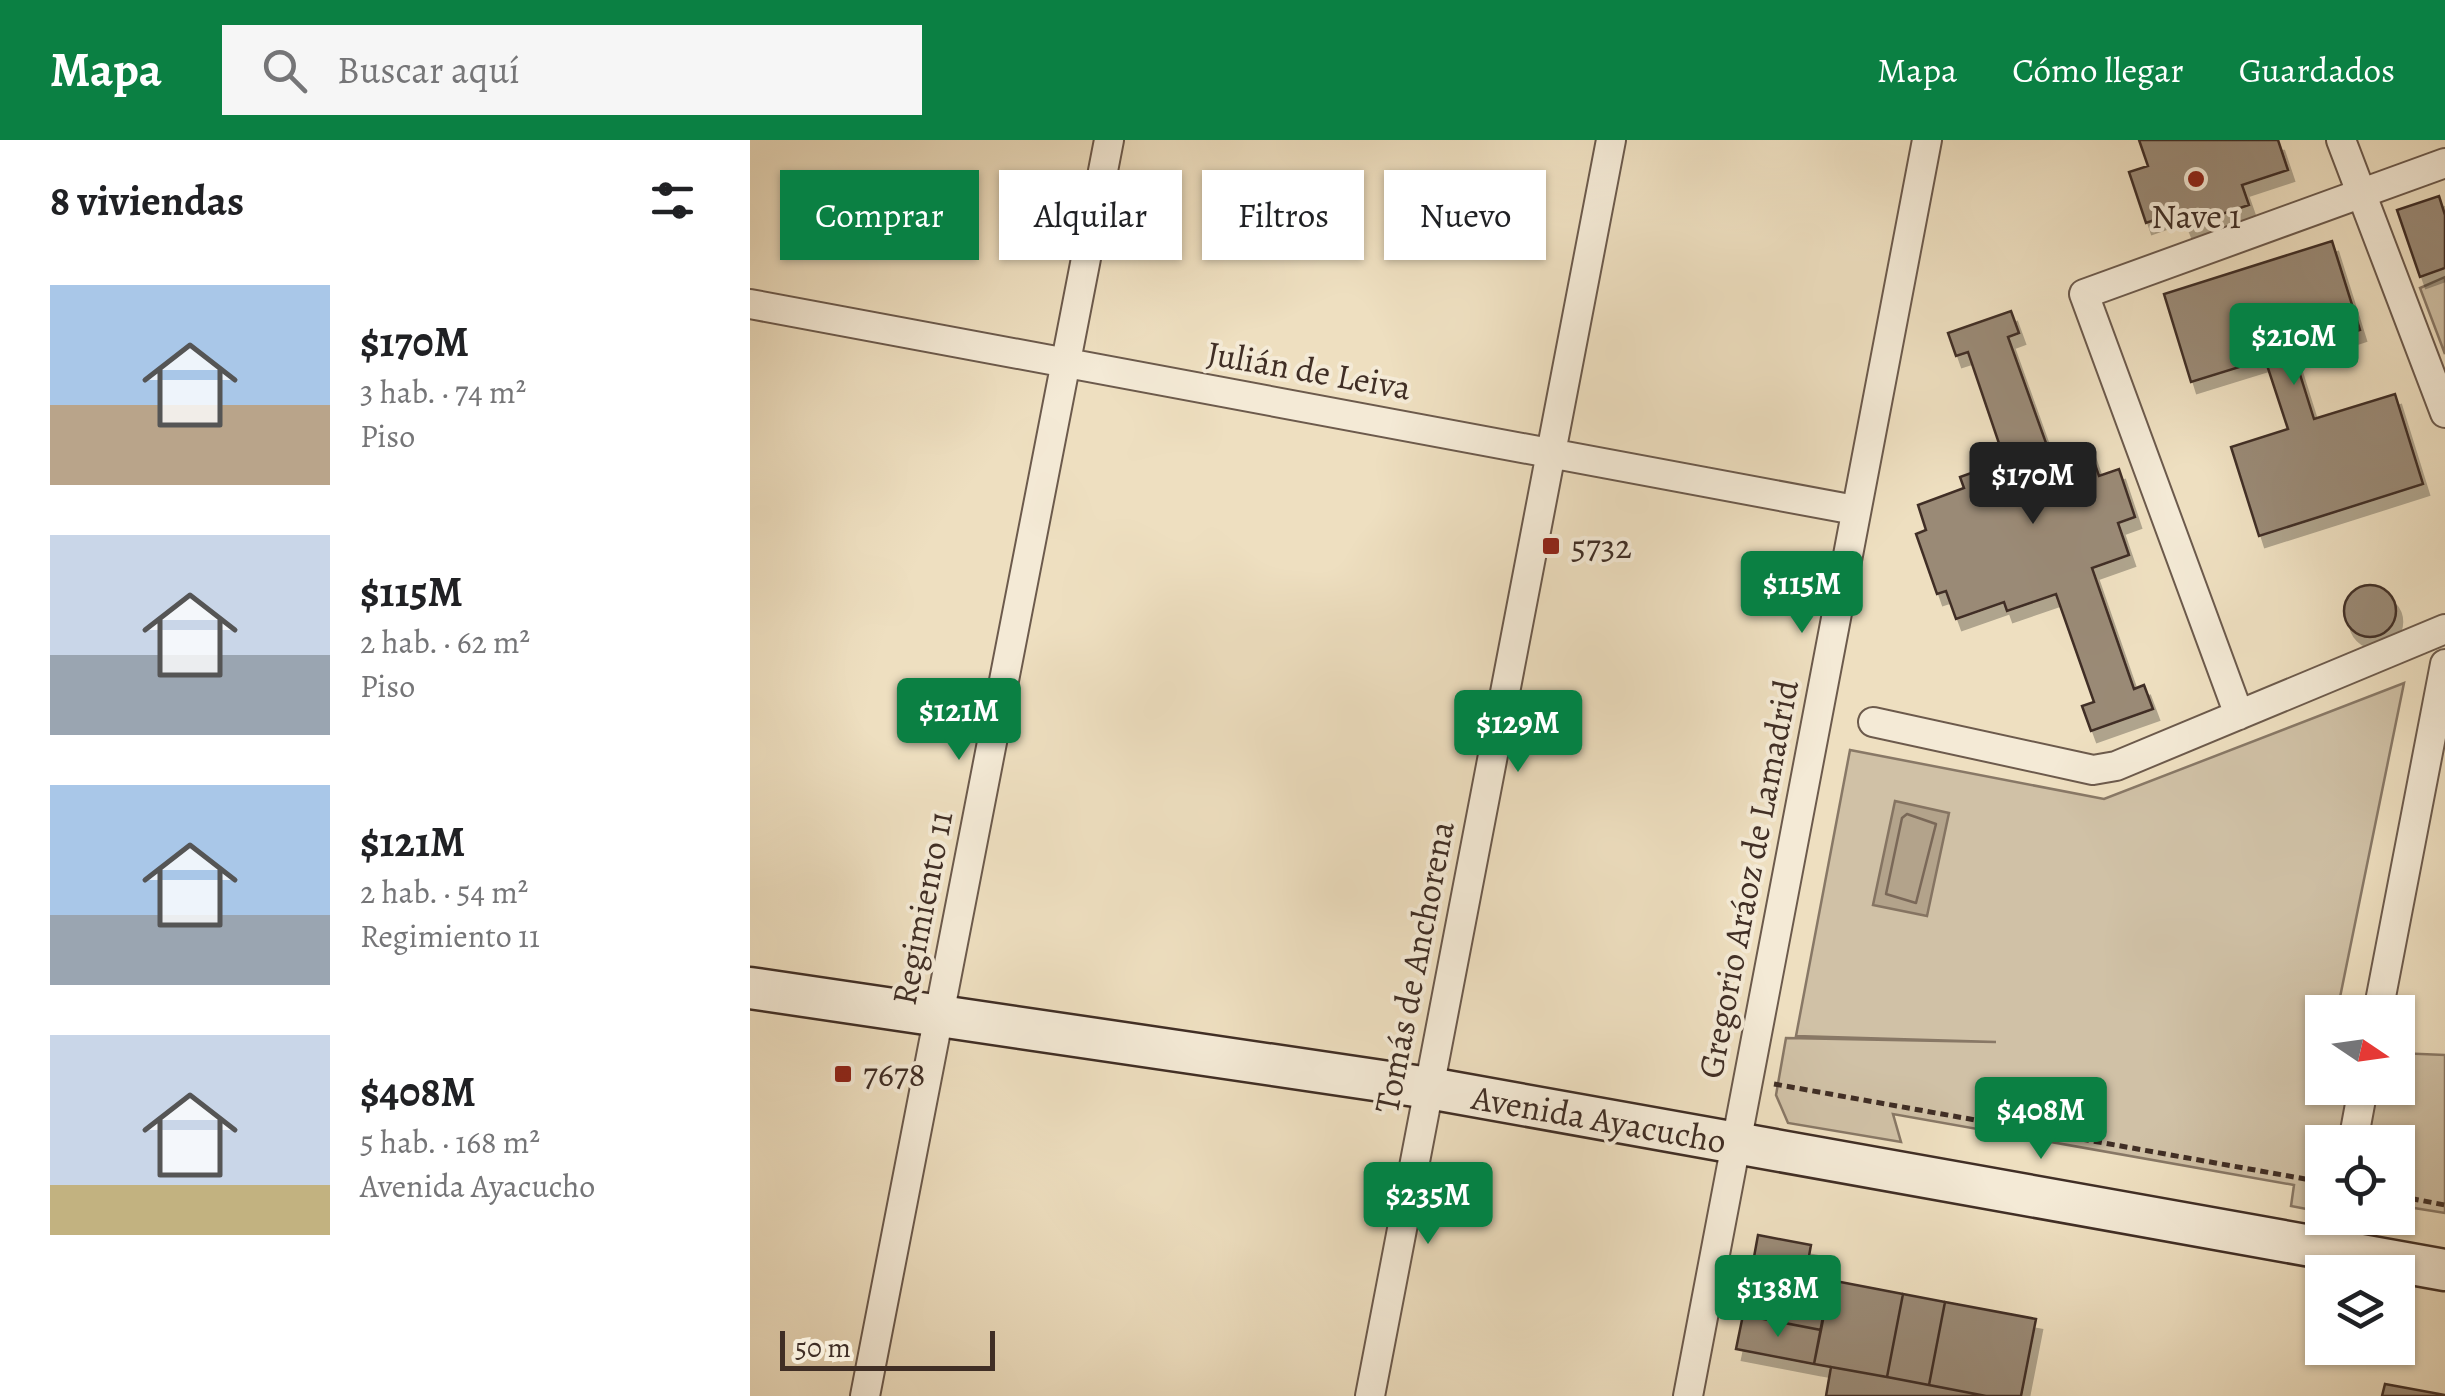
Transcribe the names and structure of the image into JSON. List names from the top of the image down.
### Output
{
  "streets": {
    "main road": ["Avenida Ayacucho"],
    "street": [
      "Julián de Leiva",
      "Gregorio Aráoz de Lamadrid",
      "Regimiento 11",
      "Tomás de Anchorena"
    ]
  },
  "crossings": [
    ["Julián de Leiva", "Gregorio Aráoz de Lamadrid"],
    ["Julián de Leiva", "Regimiento 11"],
    ["Julián de Leiva", "Tomás de Anchorena"],
    ["Gregorio Aráoz de Lamadrid", "Avenida Ayacucho"],
    ["Regimiento 11", "Avenida Ayacucho"],
    ["Tomás de Anchorena", "Avenida Ayacucho"]
  ],
  "places": {
    "other": ["Nave 1"],
    "transit": ["5732", "7678"]
  },
  "scale_bar": "50 m",
  "north": "right",
  "page": {
    "header": "Mapa",
    "search": "Buscar aquí",
    "nav": ["Mapa", "Cómo llegar", "Guardados"],
    "heading": "8 viviendas",
    "chip": [
      "Comprar",
      "Alquilar",
      "Filtros",
      "Nuevo"
    ],
    "list": [
      {
        "name": "$170M",
        "note": "3 hab. · 74 m² · Piso"
      },
      {
        "name": "$115M",
        "note": "2 hab. · 62 m² · Piso"
      },
      {
        "name": "$121M",
        "note": "2 hab. · 54 m² · Regimiento 11"
      },
      {
        "name": "$408M",
        "note": "5 hab. · 168 m² · Avenida Ayacucho"
      }
    ],
    "price": [
      "$210M",
      "$170M",
      "$115M",
      "$121M",
      "$129M",
      "$408M",
      "$235M",
      "$138M"
    ],
    "scale": "50 m"
  }
}
